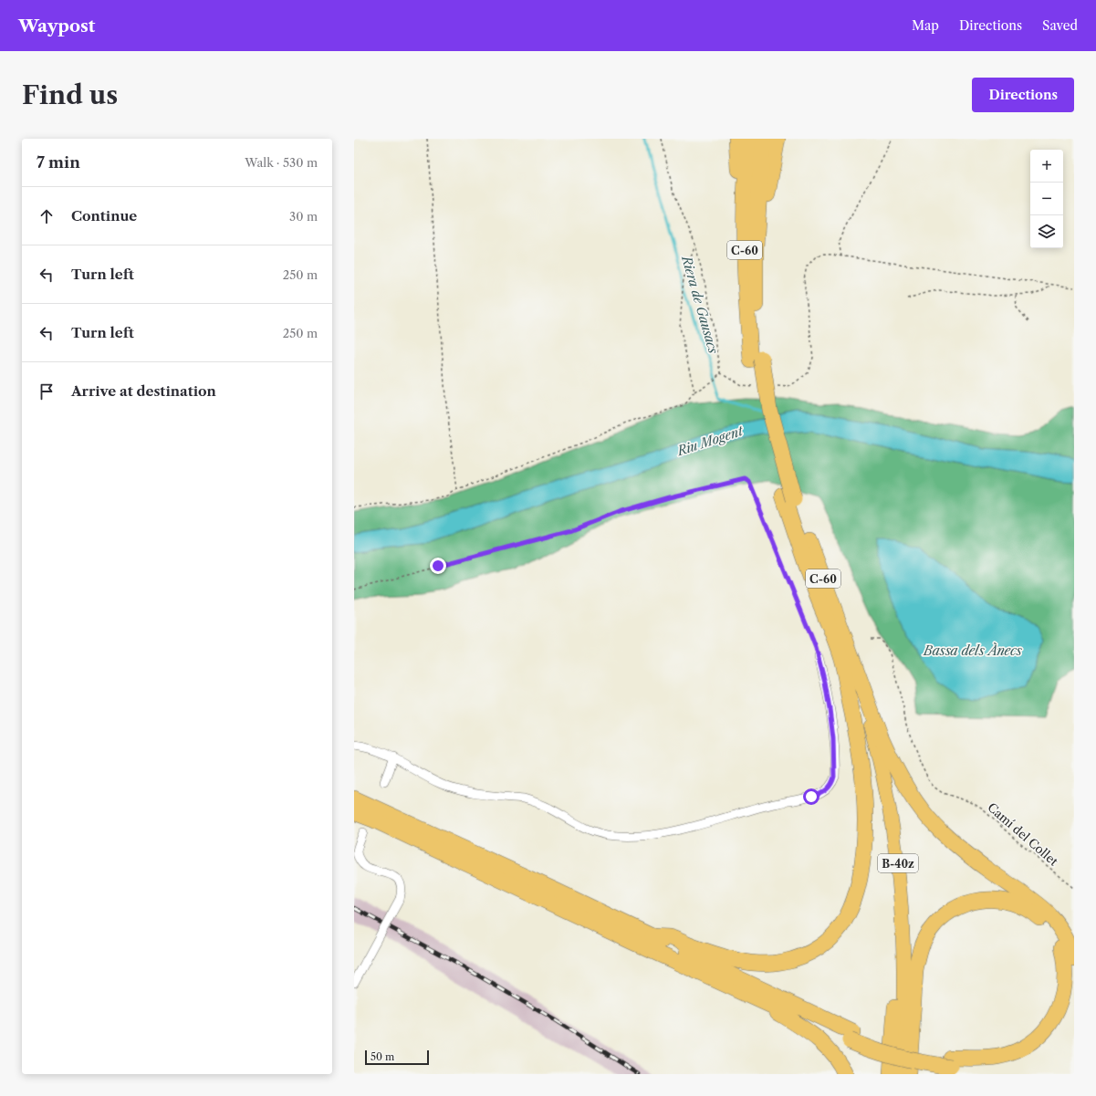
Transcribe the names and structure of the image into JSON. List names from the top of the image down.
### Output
{
  "streets": {
    "highway": ["C-60", "B-40z"],
    "path": ["Camí del Collet"]
  },
  "crossings": [
    ["C-60", "B-40z"]
  ],
  "water": ["Riera de Gausacs", "Riu Mogent", "Bassa dels Ànecs"],
  "scale_bar": "50 m",
  "page": {
    "header": "Waypost",
    "nav": ["Map", "Directions", "Saved"],
    "buttons": "Directions",
    "title": "Find us",
    "heading": ["7 min", "Walk · 530 m"],
    "map_buttons": ["+", "−"],
    "list": [
      ["Continue", "30 m"],
      ["Turn left", "250 m"],
      ["Turn left", "250 m"],
      "Arrive at destination"
    ],
    "scale": "50 m"
  }
}
